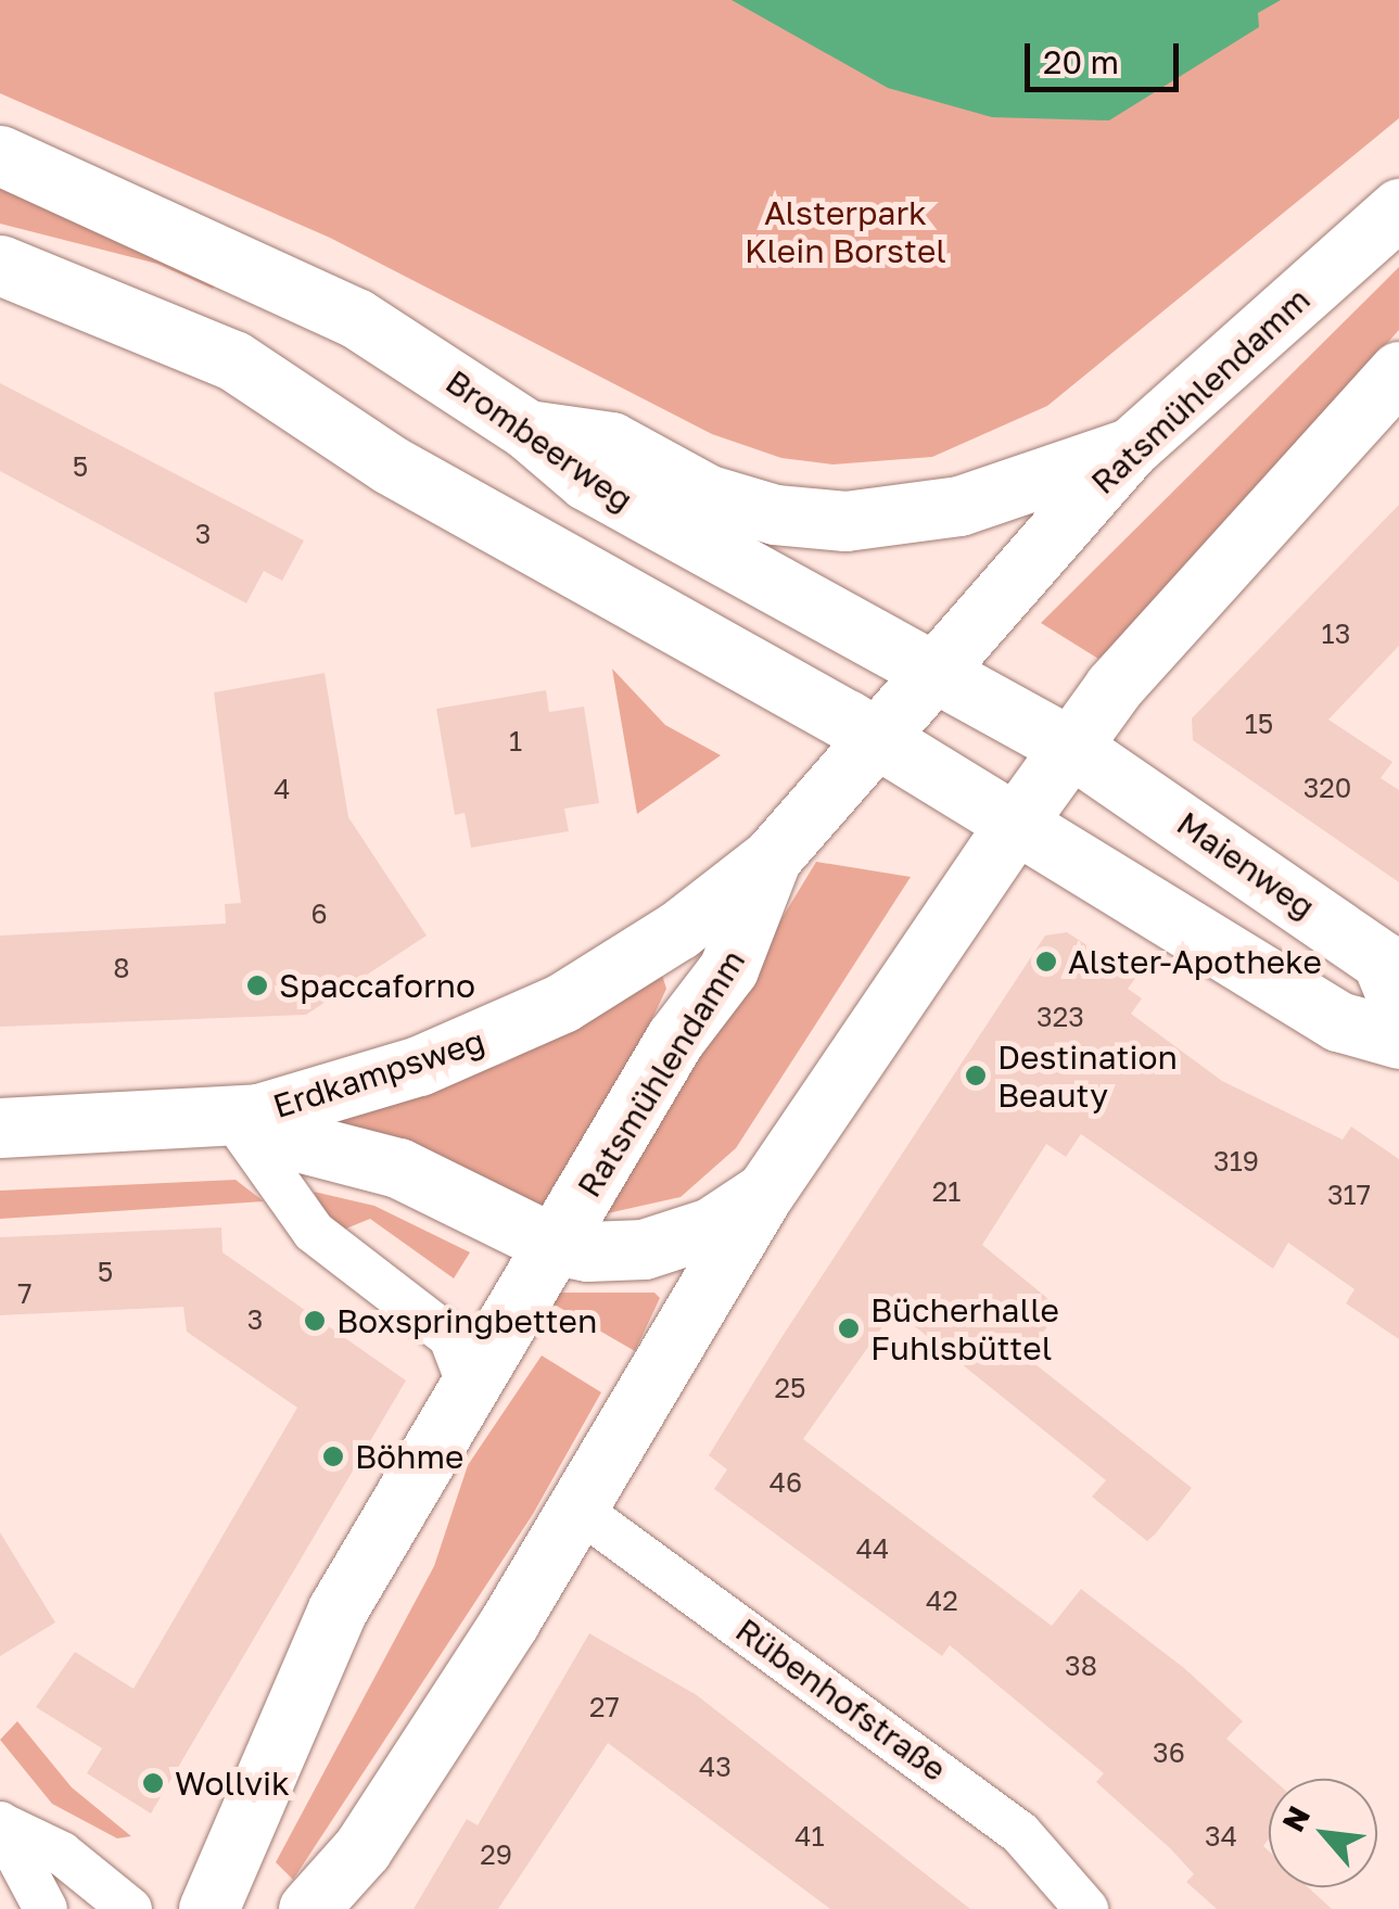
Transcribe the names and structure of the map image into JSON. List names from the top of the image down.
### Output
{
  "streets": {
    "main road": [
      "Ratsmühlendamm",
      "Brombeerweg",
      "Maienweg",
      "Erdkampsweg"
    ],
    "street": ["Rübenhofstraße"]
  },
  "crossings": [
    ["Ratsmühlendamm", "Brombeerweg"],
    ["Ratsmühlendamm", "Erdkampsweg"],
    ["Brombeerweg", "Maienweg"]
  ],
  "parks": ["Alsterpark Klein Borstel"],
  "places": [
    "Alster-Apotheke",
    "Spaccaforno",
    "Destination Beauty",
    "Boxspringbetten",
    "Bücherhalle Fuhlsbüttel",
    "Böhme",
    "Wollvik"
  ],
  "house_numbers": [
    "5",
    "3",
    "13",
    "15",
    "1",
    "320",
    "4",
    "6",
    "8",
    "323",
    "319",
    "21",
    "317",
    "5",
    "7",
    "3",
    "25",
    "46",
    "44",
    "42",
    "38",
    "27",
    "36",
    "43",
    "41",
    "34",
    "29"
  ],
  "scale_bar": "20 m",
  "north": "top left"
}
